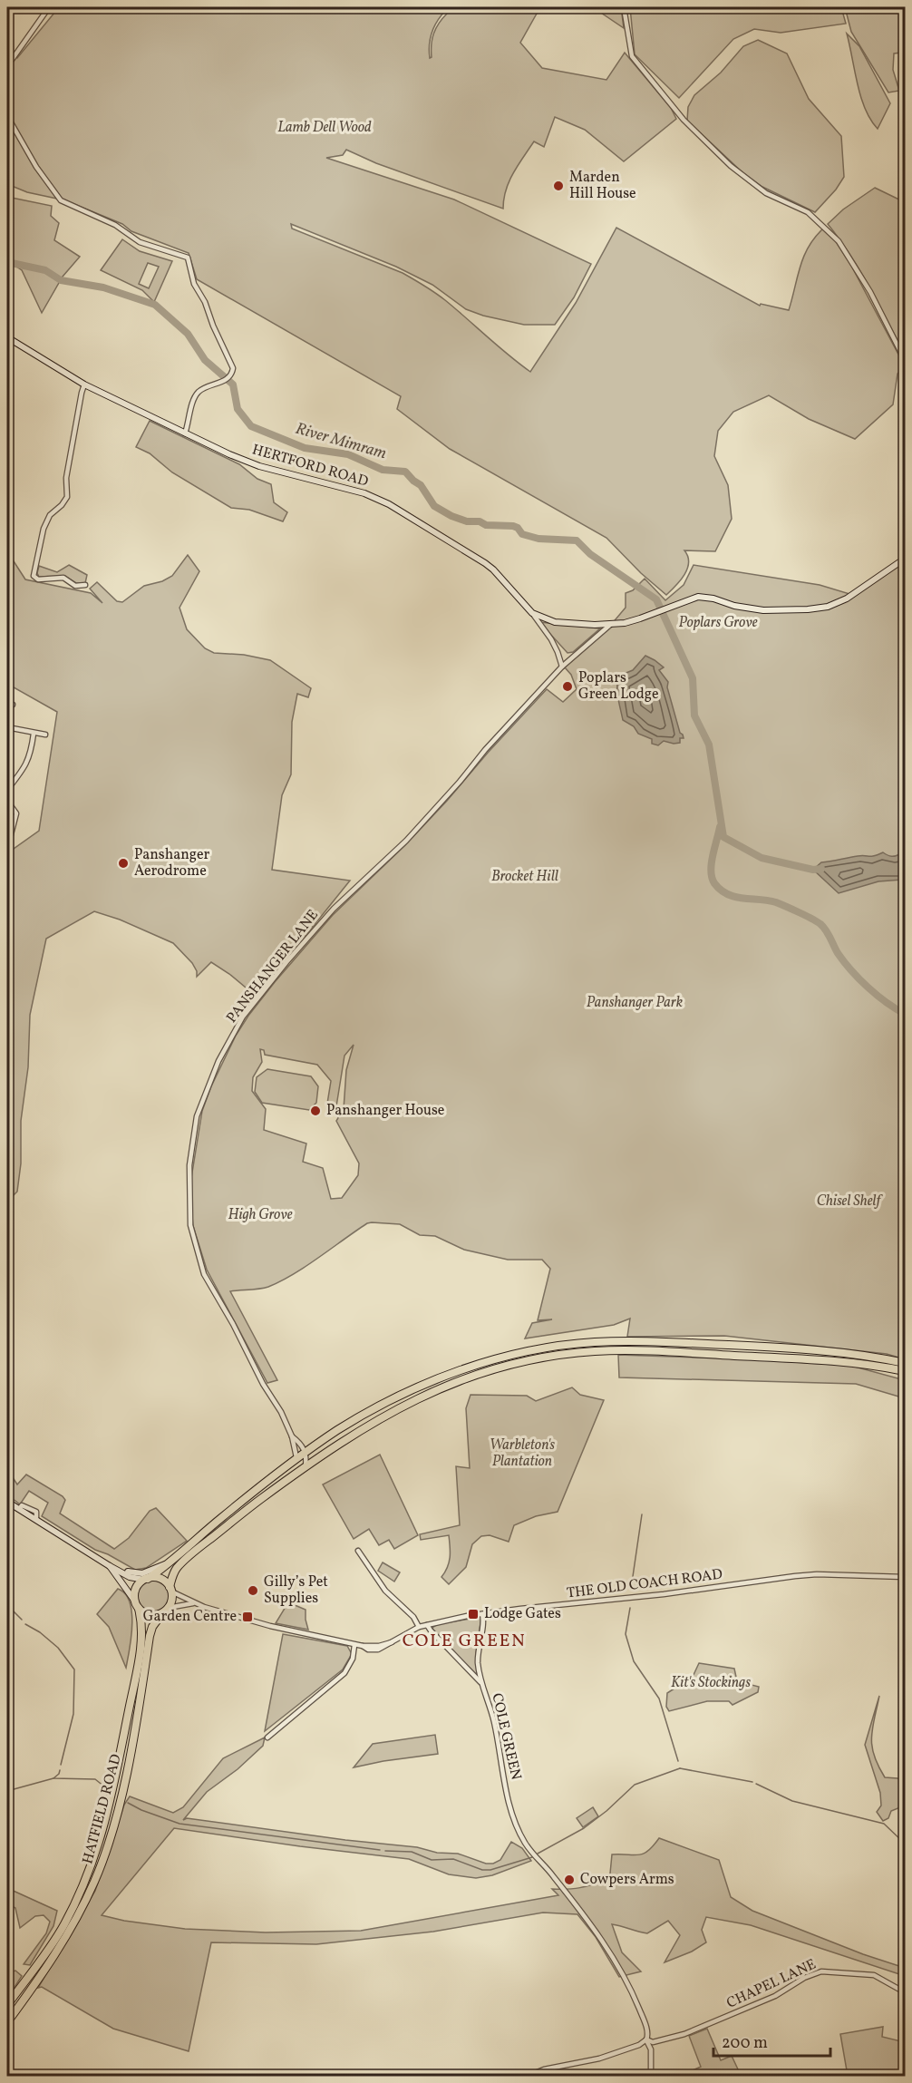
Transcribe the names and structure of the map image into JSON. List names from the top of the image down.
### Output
{
  "streets": {
    "highway": ["HATFIELD ROAD"],
    "main road": ["HERTFORD ROAD"],
    "street": [
      "PANSHANGER LANE",
      "THE OLD COACH ROAD",
      "COLE GREEN",
      "CHAPEL LANE"
    ]
  },
  "crossings": [
    ["THE OLD COACH ROAD", "COLE GREEN"],
    ["COLE GREEN", "CHAPEL LANE"]
  ],
  "districts": ["COLE GREEN"],
  "water": ["River Mimram"],
  "parks": [
    "Lamb Dell Wood",
    "Poplars Grove",
    "Brocket Hill",
    "Panshanger Park",
    "Chisel Shelf",
    "High Grove",
    "Warbleton's Plantation",
    "Kit's Stockings"
  ],
  "places": {
    "other": [
      "Marden Hill House",
      "Poplars Green Lodge",
      "Panshanger Aerodrome",
      "Panshanger House",
      "Gilly’s Pet Supplies",
      "Cowpers Arms"
    ],
    "transit": ["Lodge Gates", "Garden Centre"]
  },
  "scale_bar": "200 m"
}
